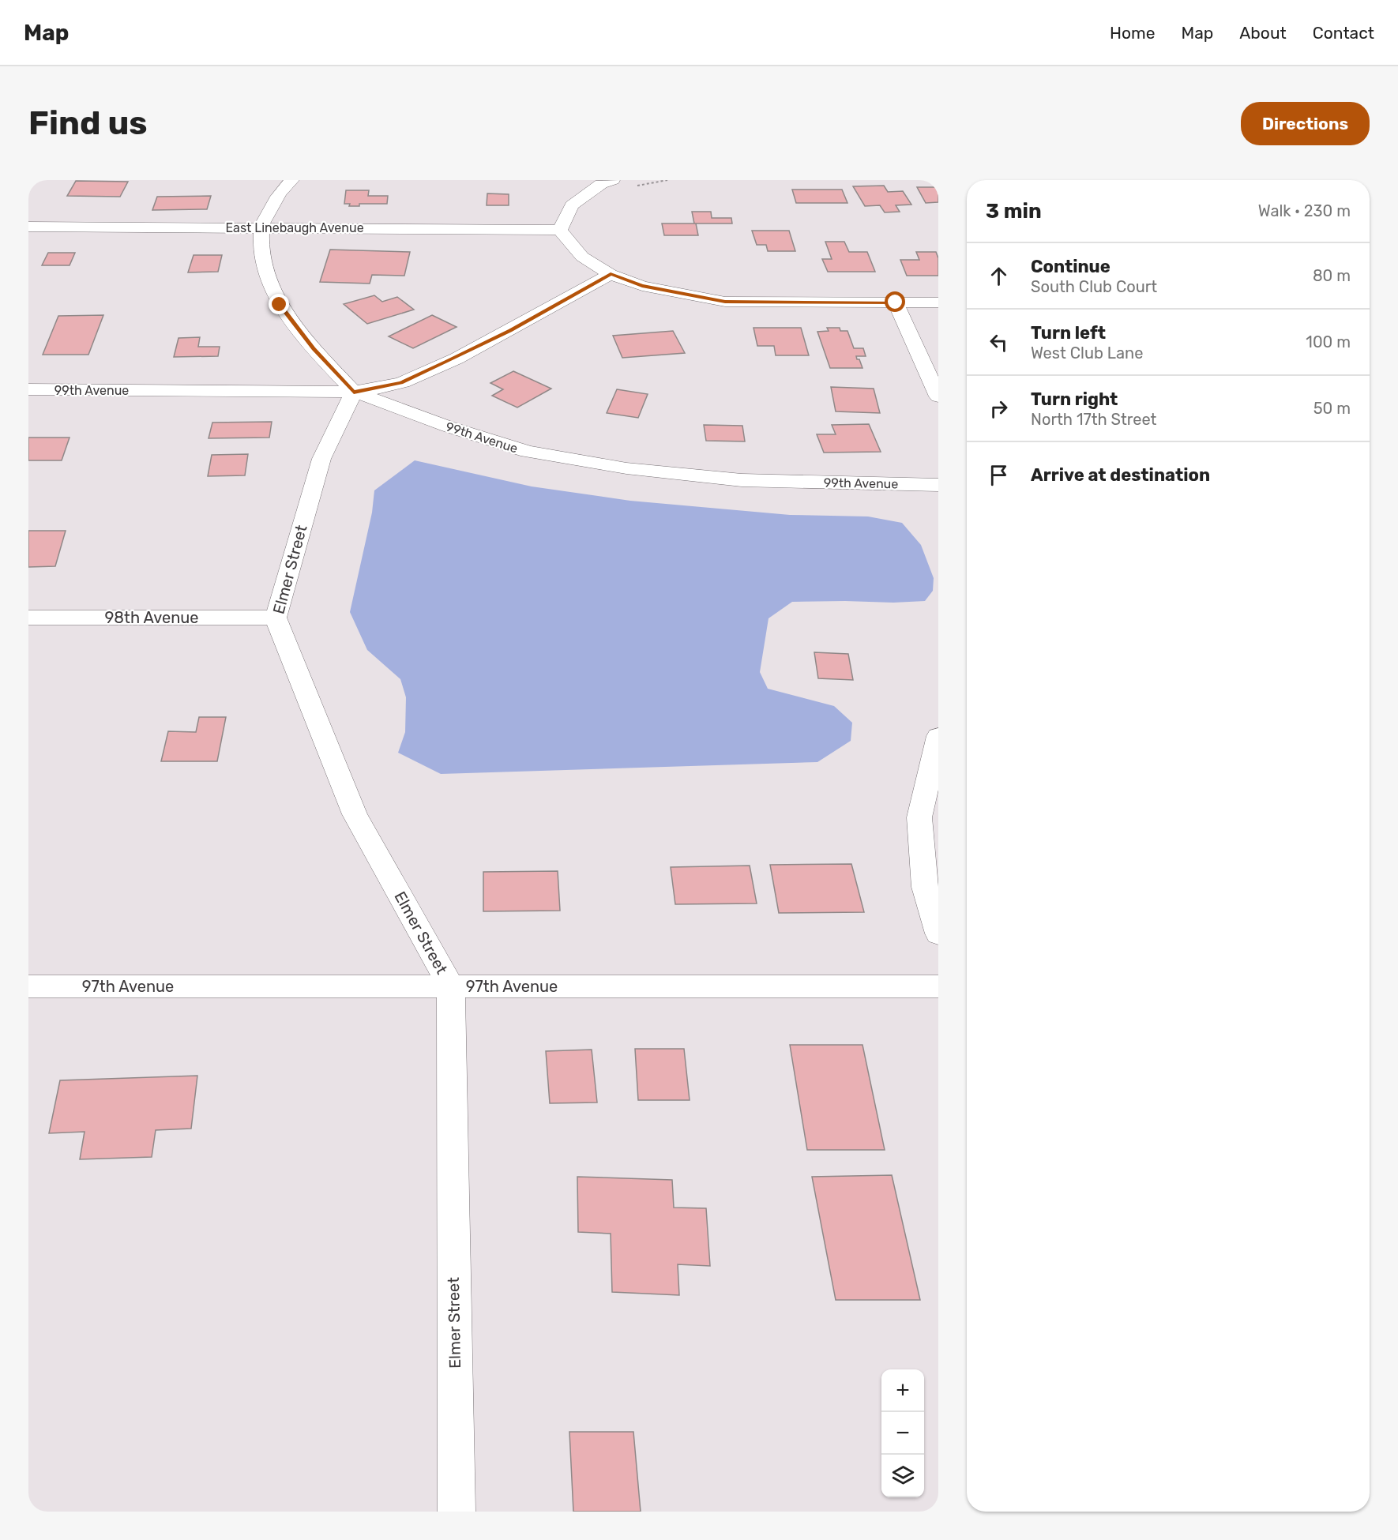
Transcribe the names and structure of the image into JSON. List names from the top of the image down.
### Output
{
  "streets": {
    "street": [
      "East Linebaugh Avenue",
      "99th Avenue",
      "Elmer Street",
      "98th Avenue",
      "97th Avenue"
    ]
  },
  "crossings": [
    ["99th Avenue", "Elmer Street"],
    ["Elmer Street", "98th Avenue"],
    ["Elmer Street", "97th Avenue"]
  ],
  "page": {
    "header": "Map",
    "nav": [
      "Home",
      "Map",
      "About",
      "Contact"
    ],
    "buttons": "Directions",
    "title": "Find us",
    "heading": ["3 min", "Walk · 230 m"],
    "list": [
      ["Continue", "South Club Court", "80 m"],
      ["Turn left", "West Club Lane", "100 m"],
      ["Turn right", "North 17th Street", "50 m"],
      "Arrive at destination"
    ],
    "map_buttons": ["+", "−"]
  }
}
